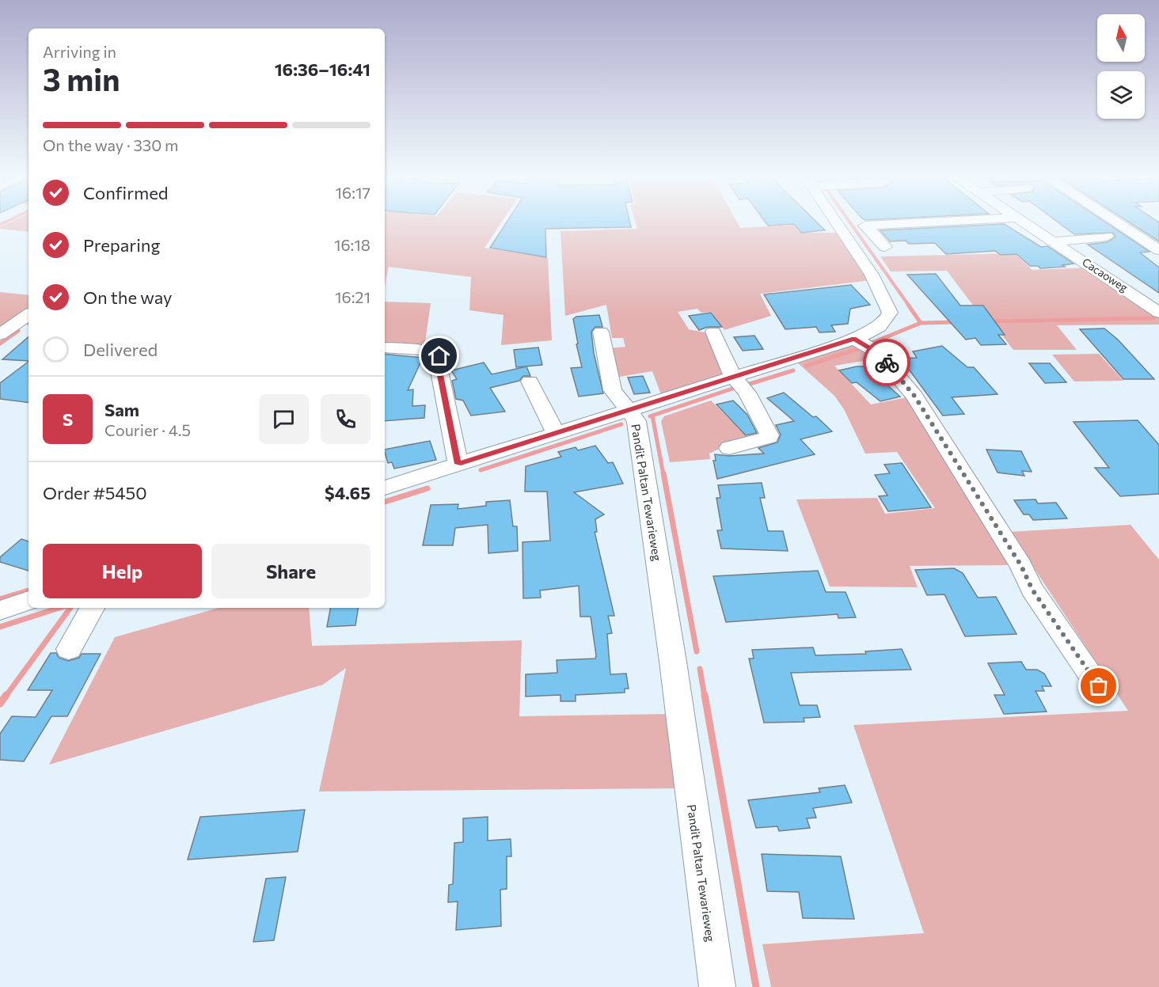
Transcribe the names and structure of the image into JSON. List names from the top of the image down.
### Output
{
  "streets": {
    "street": ["Cacaoweg", "Pandit Paltan Tewarieweg"]
  },
  "north": "top",
  "page": {
    "heading": ["3 min", "Arriving in", "16:36–16:41"],
    "panel": [
      "Sam",
      "Courier · 4.5",
      "Order #5450",
      "$4.65"
    ],
    "bar": "On the way · 330 m",
    "list": [
      ["Confirmed", "16:17"],
      ["Preparing", "16:18"],
      ["On the way", "16:21"],
      "Delivered"
    ],
    "round": "S",
    "buttons": ["Help", "Share"]
  }
}
